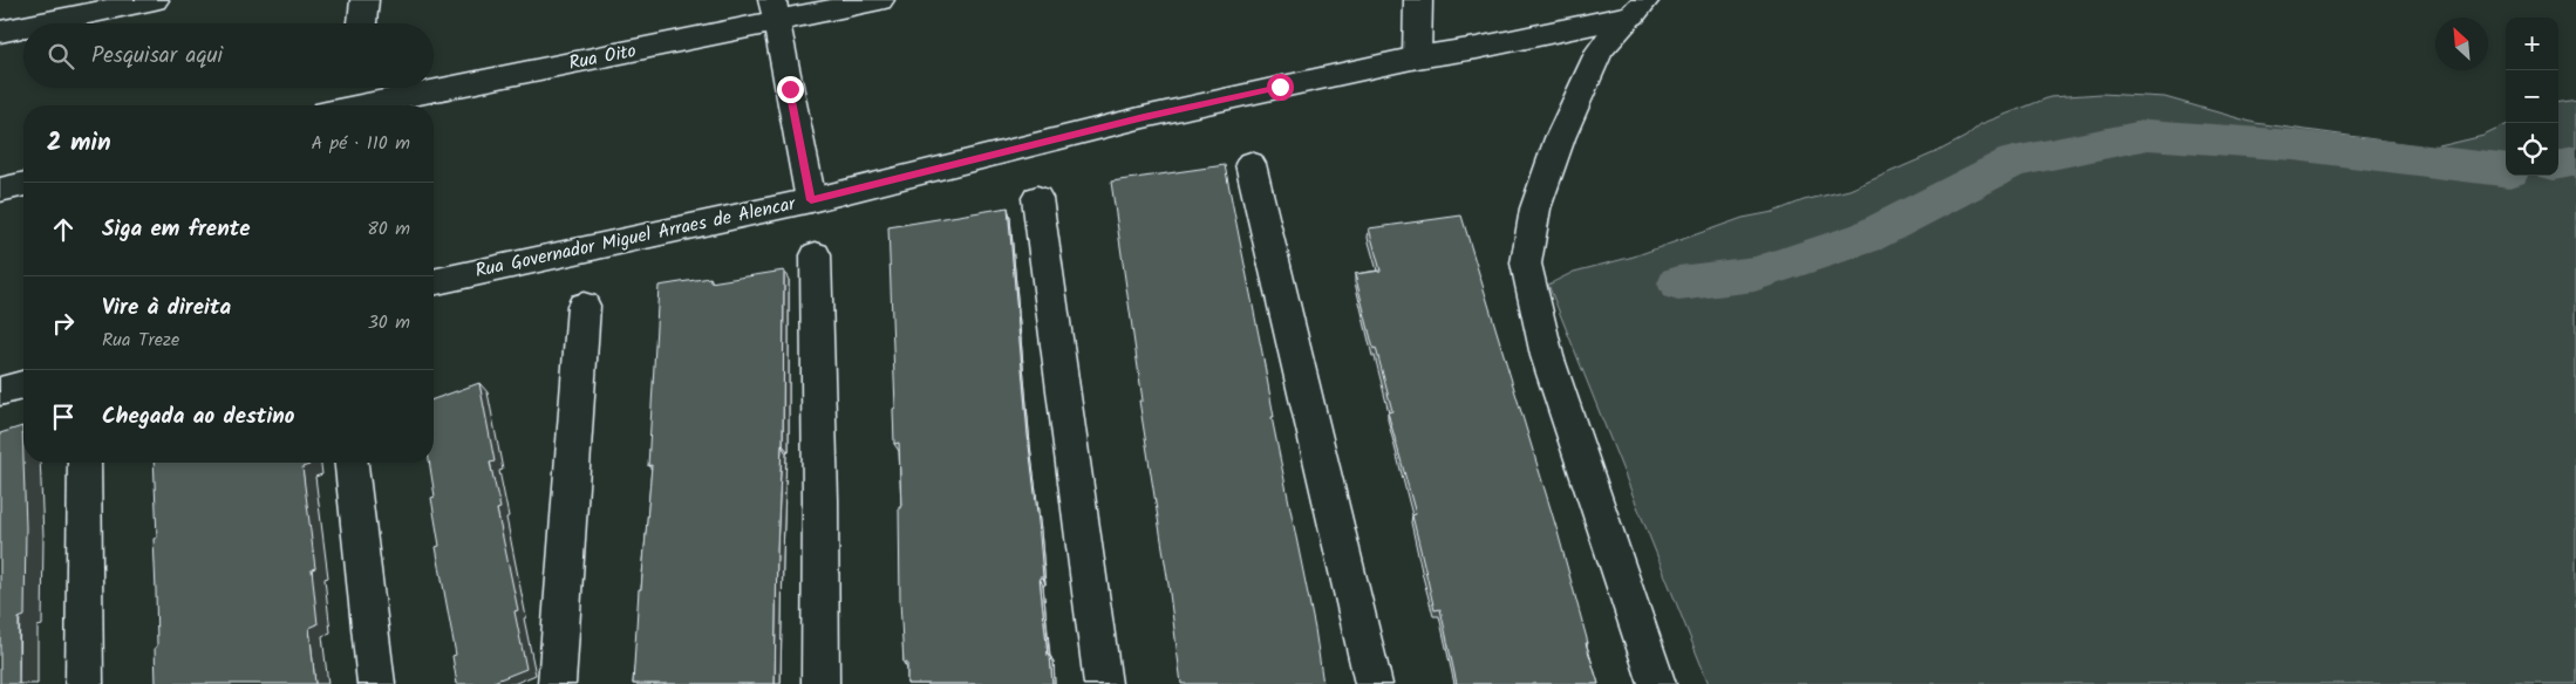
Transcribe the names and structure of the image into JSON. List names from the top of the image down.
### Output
{
  "streets": {
    "street": ["Rua Oito", "Rua Governador Miguel Arraes de Alencar"]
  },
  "north": "top left",
  "page": {
    "map_buttons": ["+", "−"],
    "search": "Pesquisar aqui",
    "heading": ["2 min", "A pé · 110 m"],
    "list": [
      ["Siga em frente", "80 m"],
      ["Vire à direita", "Rua Treze", "30 m"],
      "Chegada ao destino"
    ]
  }
}
